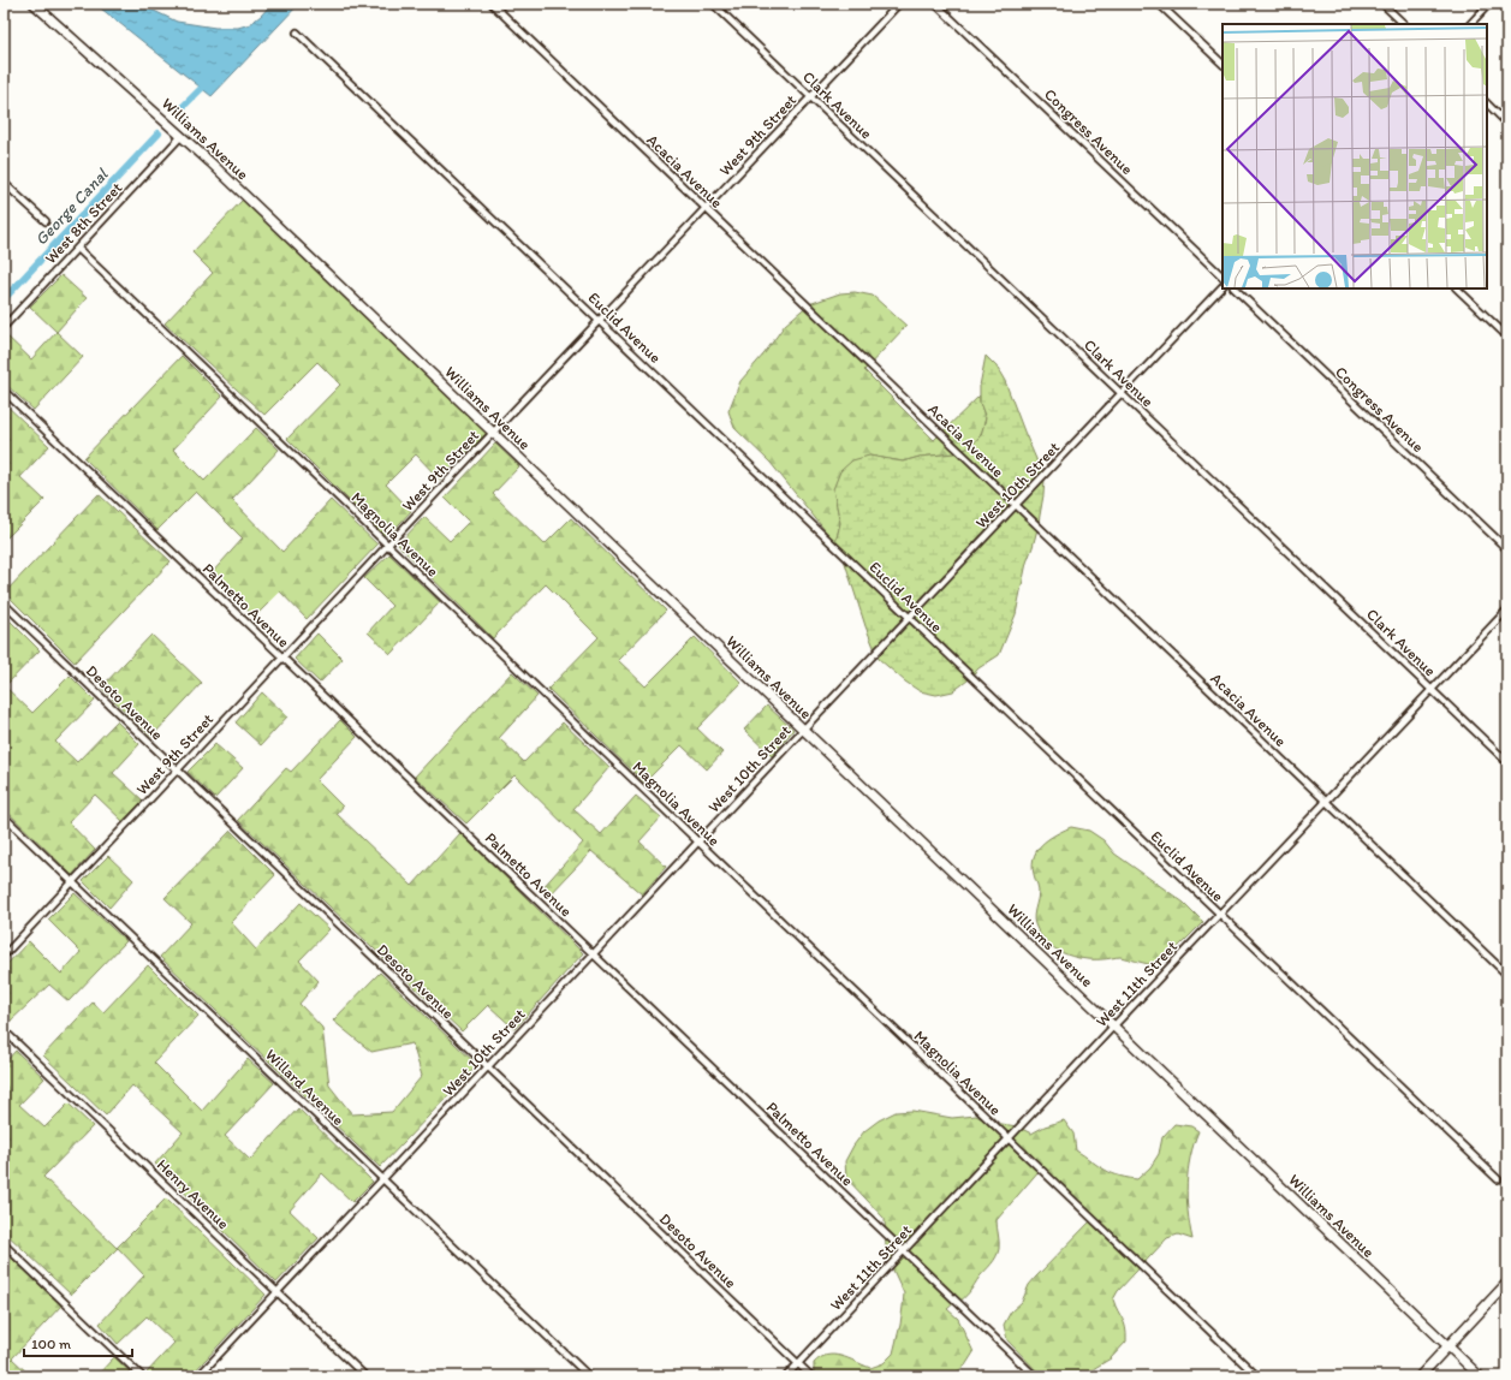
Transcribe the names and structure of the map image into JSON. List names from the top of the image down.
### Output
{
  "streets": {
    "street": [
      "Clark Avenue",
      "Congress Avenue",
      "West 9th Street",
      "Williams Avenue",
      "Acacia Avenue",
      "West 8th Street",
      "Euclid Avenue",
      "West 10th Street",
      "Magnolia Avenue",
      "Palmetto Avenue",
      "Desoto Avenue",
      "West 11th Street",
      "Willard Avenue",
      "Henry Avenue"
    ]
  },
  "crossings": [
    ["Clark Avenue", "West 9th Street"],
    ["Clark Avenue", "West 10th Street"],
    ["Clark Avenue", "West 11th Street"],
    ["West 9th Street", "Williams Avenue"],
    ["West 9th Street", "Acacia Avenue"],
    ["West 9th Street", "Euclid Avenue"],
    ["West 9th Street", "Magnolia Avenue"],
    ["West 9th Street", "Palmetto Avenue"],
    ["West 9th Street", "Desoto Avenue"],
    ["West 9th Street", "Willard Avenue"],
    ["Williams Avenue", "West 8th Street"],
    ["Williams Avenue", "West 10th Street"],
    ["Williams Avenue", "West 11th Street"],
    ["Acacia Avenue", "West 10th Street"],
    ["Acacia Avenue", "West 11th Street"],
    ["West 8th Street", "Magnolia Avenue"],
    ["Euclid Avenue", "West 10th Street"],
    ["Euclid Avenue", "West 11th Street"],
    ["West 10th Street", "Magnolia Avenue"],
    ["West 10th Street", "Palmetto Avenue"],
    ["West 10th Street", "Desoto Avenue"],
    ["West 10th Street", "Willard Avenue"],
    ["West 10th Street", "Henry Avenue"],
    ["Magnolia Avenue", "West 11th Street"],
    ["Palmetto Avenue", "West 11th Street"],
    ["Desoto Avenue", "West 11th Street"]
  ],
  "water": ["George Canal"],
  "scale_bar": "100 m"
}
